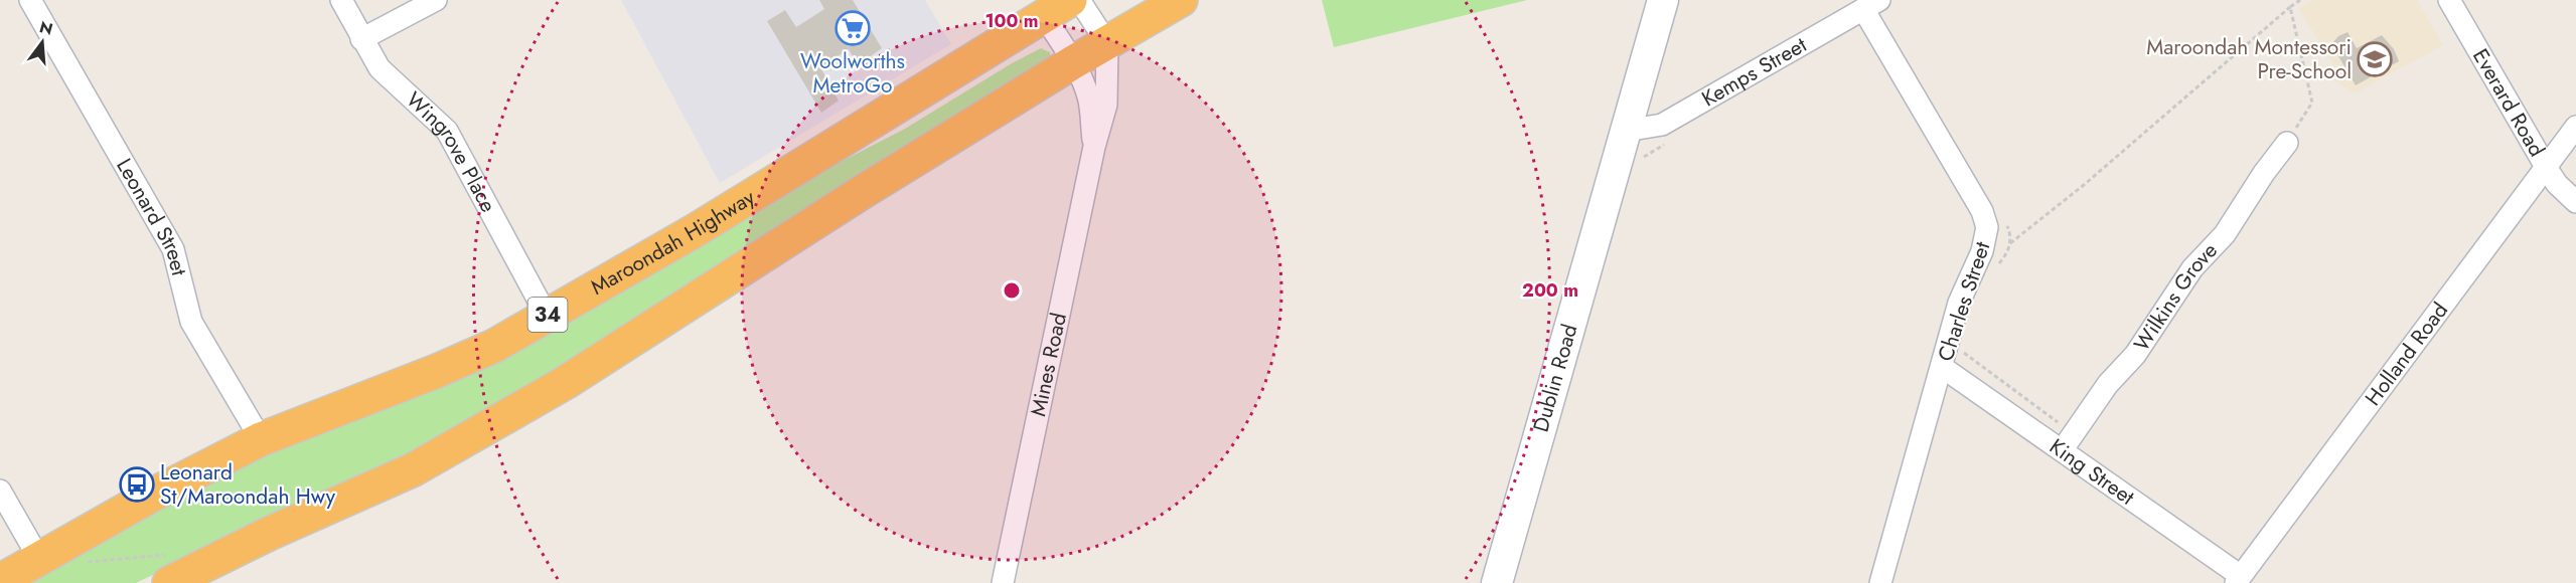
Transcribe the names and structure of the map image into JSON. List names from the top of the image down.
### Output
{
  "streets": {
    "highway": ["Maroondah Highway", "34"],
    "main road": ["Dublin Road"],
    "street": [
      "Kemps Street",
      "Everard Road",
      "Wingrove Place",
      "Leonard Street",
      "Wilkins Grove",
      "Charles Street",
      "Holland Road",
      "Mines Road",
      "King Street"
    ]
  },
  "crossings": [
    ["Kemps Street", "Charles Street"],
    ["Kemps Street", "Dublin Road"],
    ["Everard Road", "Holland Road"],
    ["Wingrove Place", "Maroondah Highway"],
    ["Leonard Street", "Maroondah Highway"],
    ["Maroondah Highway", "Mines Road"],
    ["Wilkins Grove", "King Street"],
    ["Charles Street", "King Street"],
    ["Holland Road", "King Street"]
  ],
  "places": {
    "supermarket": ["Woolworths MetroGo"],
    "school or university": ["Maroondah Montessori Pre-School"],
    "bus stop": ["Leonard St/Maroondah Hwy"]
  },
  "north": "top",
  "rings": ["100 m", "200 m"]
}
